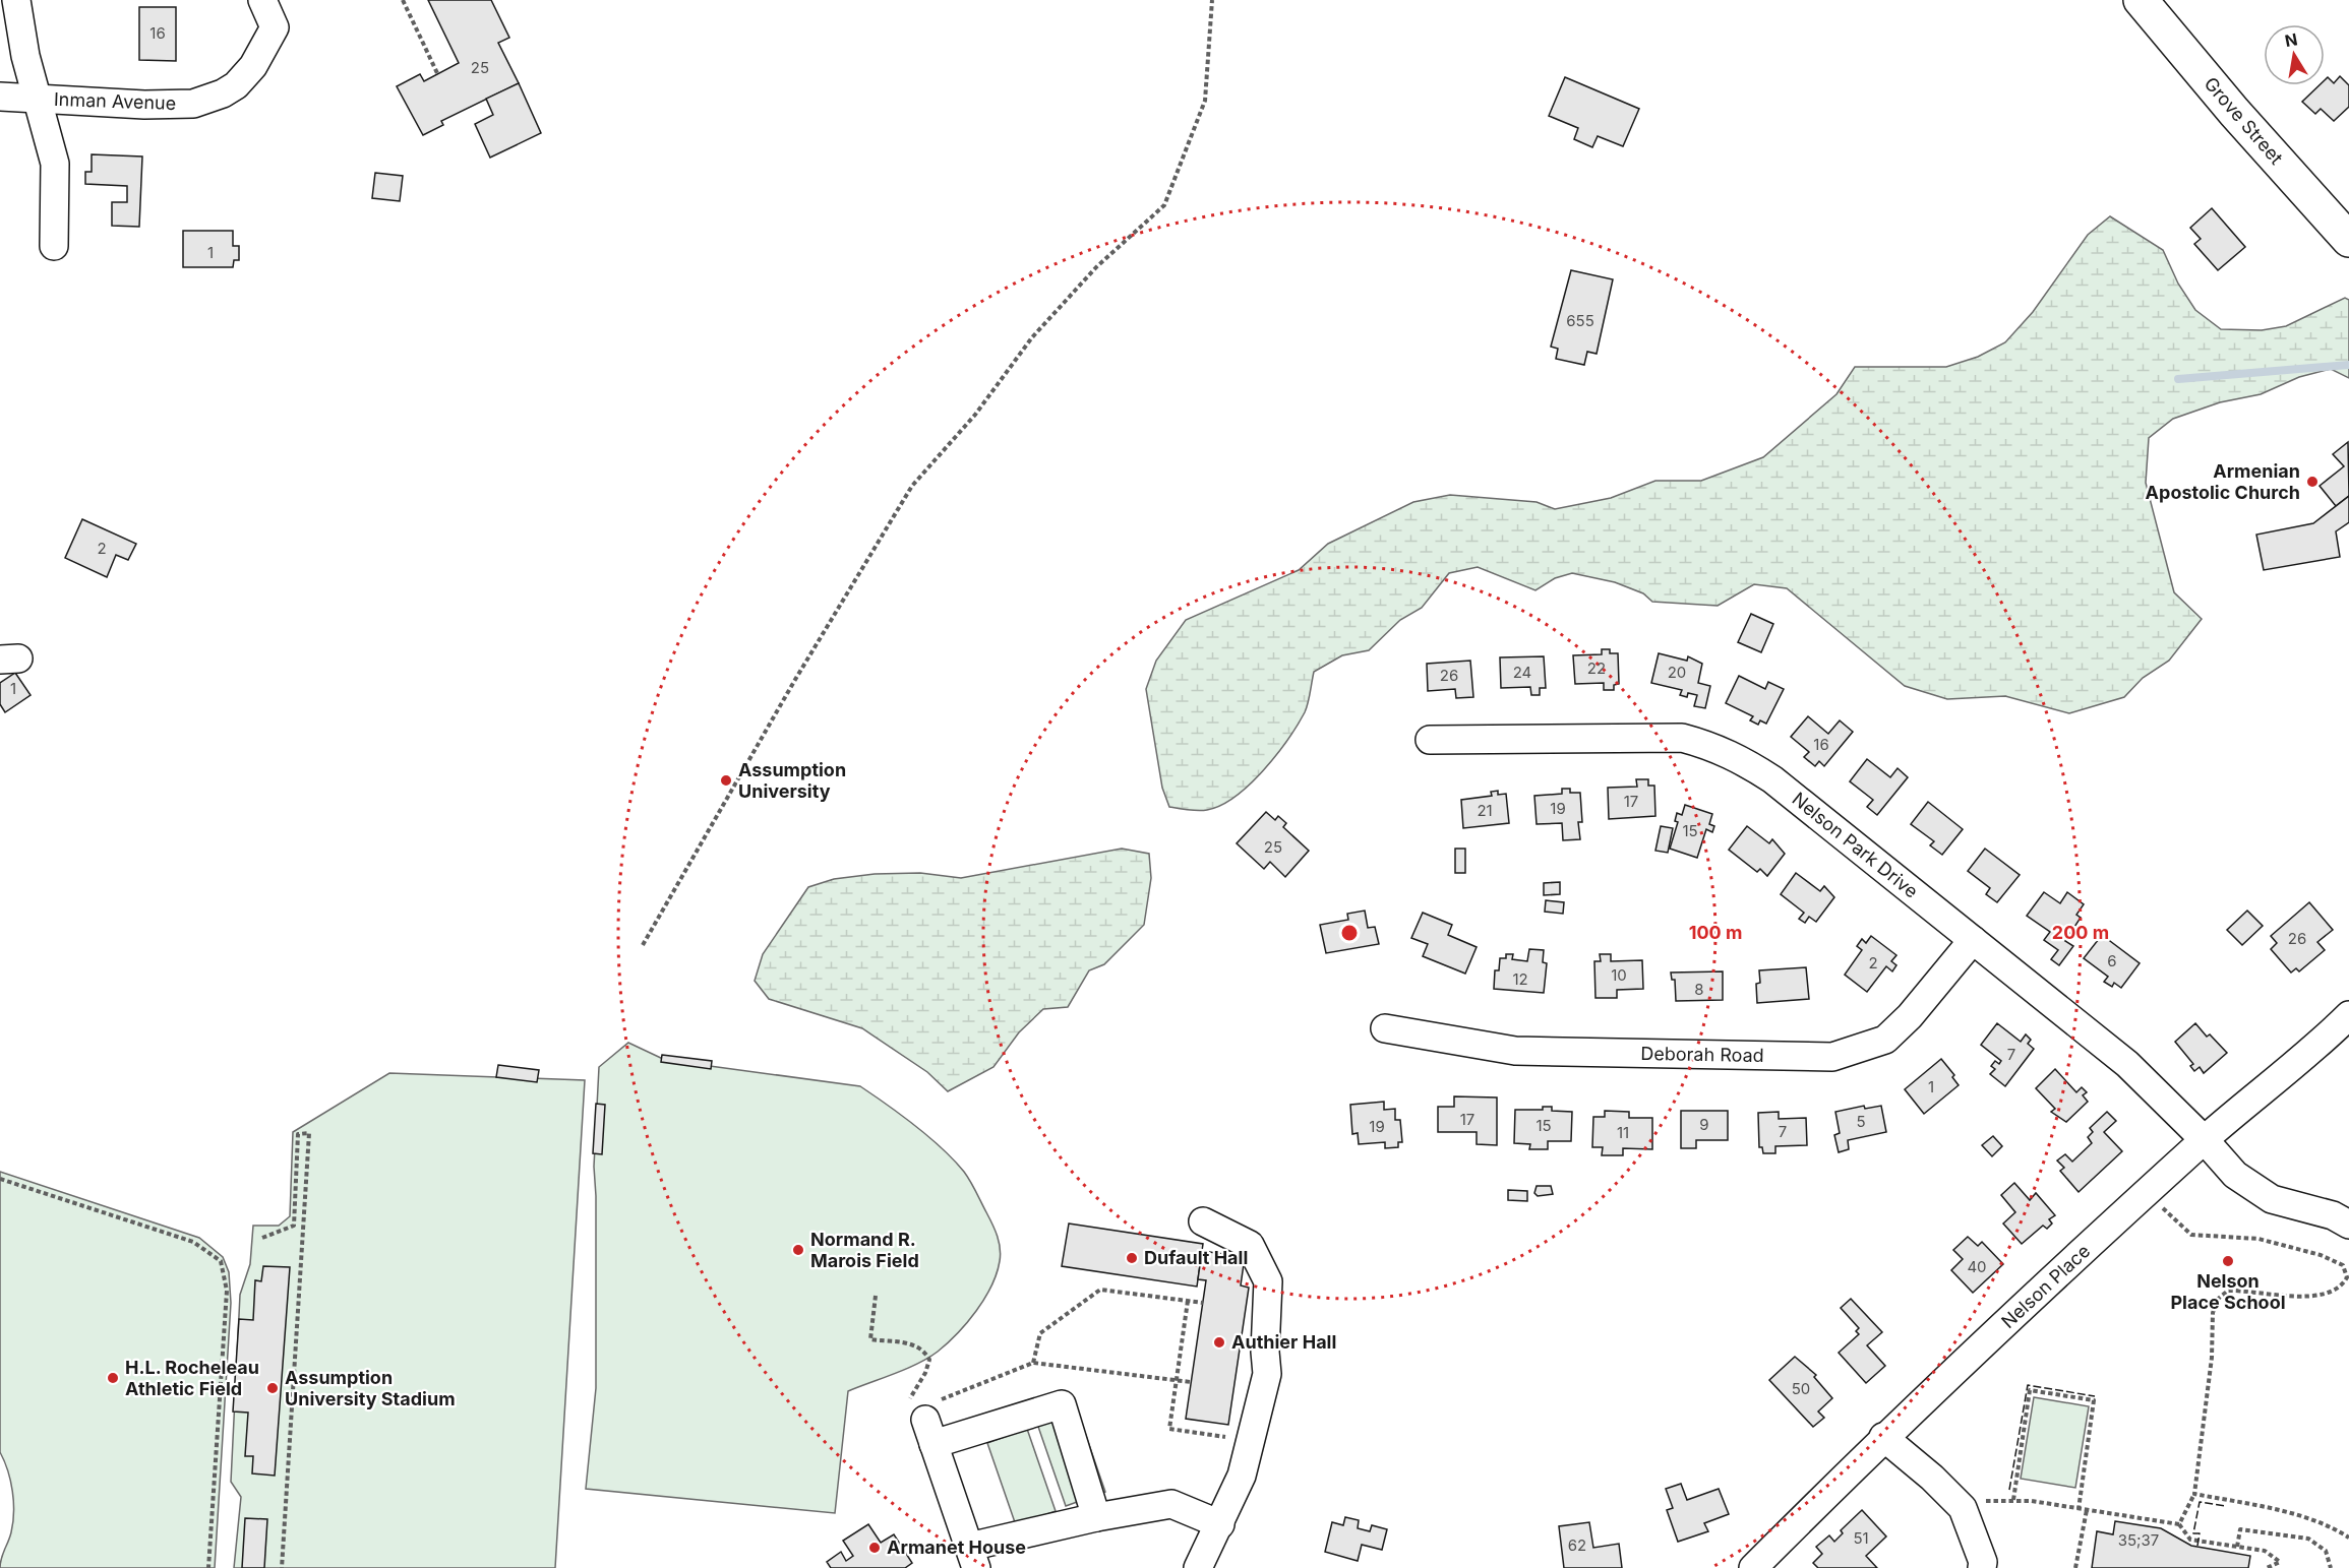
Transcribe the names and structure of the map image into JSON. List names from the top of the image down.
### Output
{
  "streets": {
    "main road": ["Grove Street"],
    "street": [
      "Inman Avenue",
      "Nelson Park Drive",
      "Deborah Road",
      "Nelson Place"
    ]
  },
  "crossings": [
    ["Nelson Park Drive", "Deborah Road"],
    ["Nelson Park Drive", "Nelson Place"]
  ],
  "places": [
    "Armenian Apostolic Church",
    "Assumption University",
    "Normand R. Marois Field",
    "Dufault Hall",
    "Nelson Place School",
    "Authier Hall",
    "H.L. Rocheleau Athletic Field",
    "Assumption University Stadium",
    "Armanet House"
  ],
  "house_numbers": [
    "16",
    "25",
    "1",
    "655",
    "2",
    "22",
    "24",
    "20",
    "26",
    "1",
    "16",
    "17",
    "19",
    "21",
    "15",
    "25",
    "26",
    "6",
    "2",
    "10",
    "12",
    "8",
    "7",
    "1",
    "17",
    "5",
    "9",
    "15",
    "19",
    "7",
    "11",
    "40",
    "50",
    "51",
    "35;37",
    "62"
  ],
  "north": "top",
  "rings": ["100 m", "200 m"]
}
